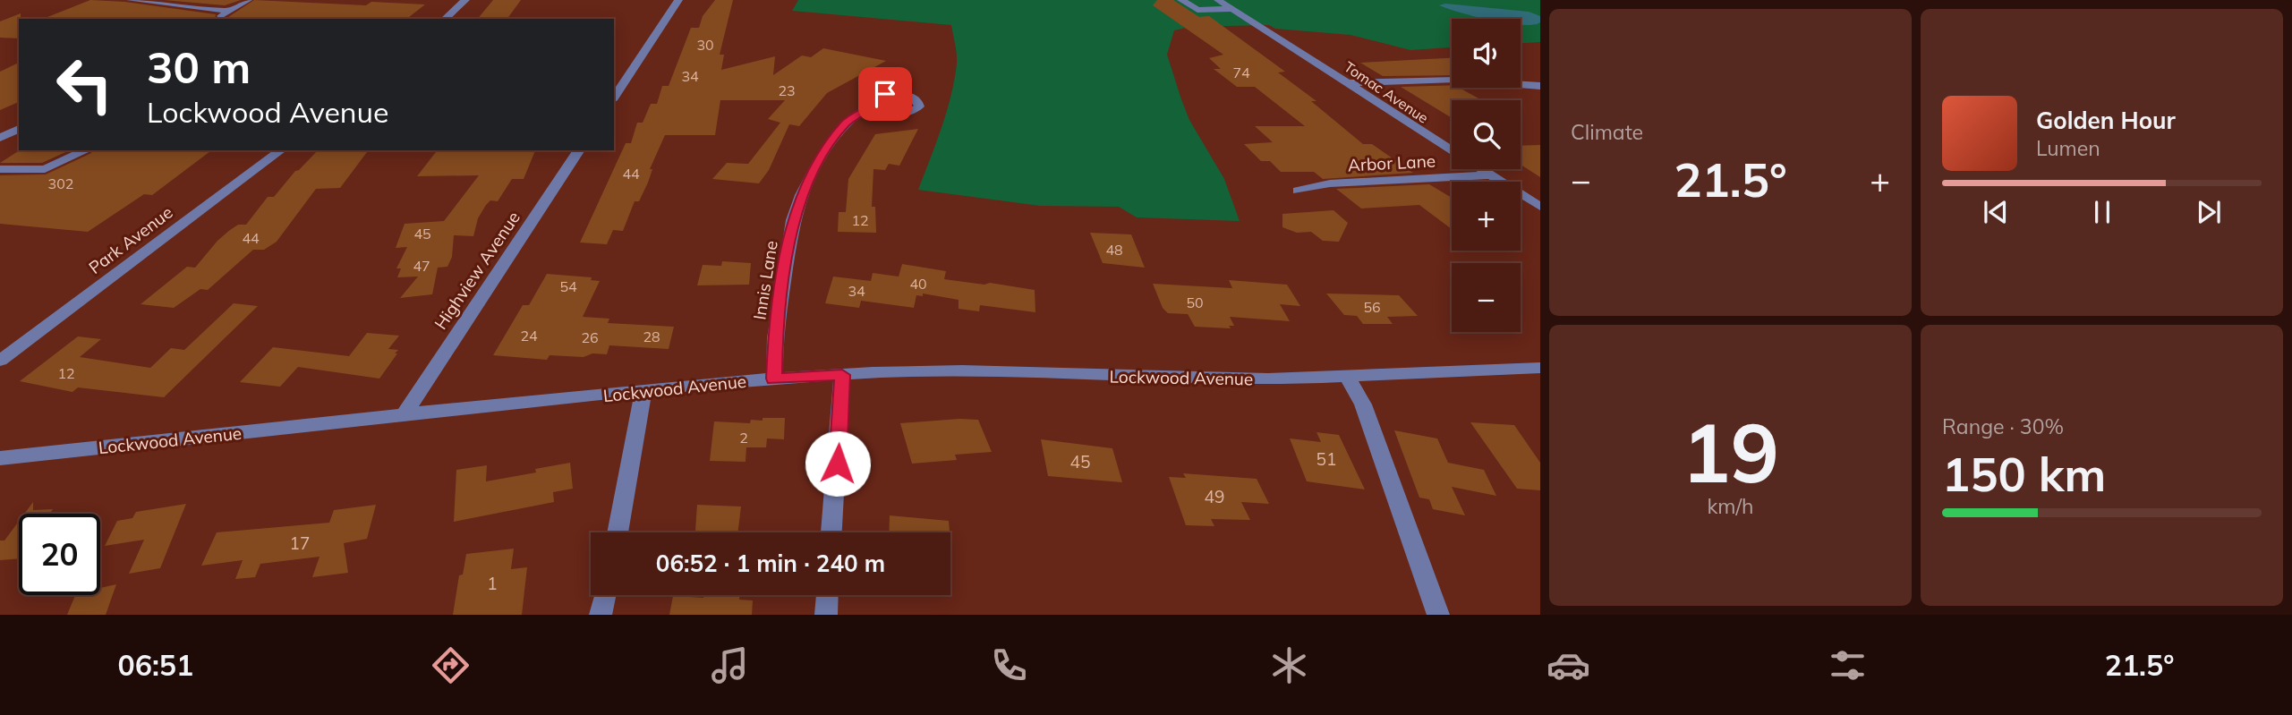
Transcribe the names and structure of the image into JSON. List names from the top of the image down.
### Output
{
  "streets": {
    "street": [
      "Tomac Avenue",
      "Arbor Lane",
      "Park Avenue",
      "Highview Avenue",
      "Innis Lane",
      "Lockwood Avenue"
    ]
  },
  "crossings": [
    ["Tomac Avenue", "Arbor Lane"],
    ["Highview Avenue", "Lockwood Avenue"],
    ["Innis Lane", "Lockwood Avenue"]
  ],
  "house_numbers": [
    "30",
    "74",
    "34",
    "23",
    "44",
    "302",
    "12",
    "45",
    "44",
    "48",
    "47",
    "40",
    "54",
    "34",
    "50",
    "56",
    "24",
    "28",
    "26",
    "12",
    "2",
    "51",
    "45",
    "49",
    "17",
    "1"
  ],
  "page": {
    "tile": [
      "Climate",
      ["19", "km/h"],
      ["Range · 30%", "150 km"]
    ],
    "map_buttons": ["+", "−"],
    "turn": ["30 m", "Lockwood Avenue"],
    "song": ["Golden Hour", "Lumen"],
    "heat": ["−", "21.5°", "+"],
    "limit": "20",
    "trip": "06:52 · 1 min · 240 m",
    "tabs": ["06:51", "21.5°"]
  }
}
